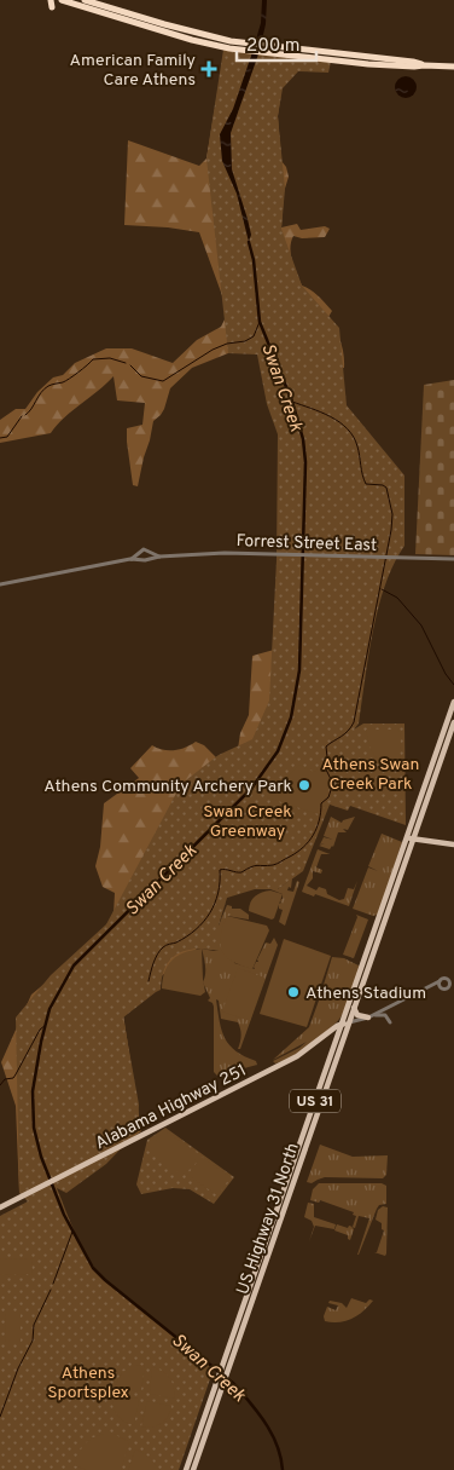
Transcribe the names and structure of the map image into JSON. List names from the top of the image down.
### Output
{
  "streets": {
    "main road": ["US 31", "Alabama Highway 251", "US Highway 31 North"],
    "street": ["Forrest Street East"]
  },
  "crossings": [
    ["US 31", "US Highway 31 North"],
    ["Alabama Highway 251", "US Highway 31 North"]
  ],
  "water": ["Swan Creek"],
  "parks": ["Athens Swan Creek Park", "Swan Creek Greenway", "Athens Sportsplex"],
  "places": {
    "health": ["American Family Care Athens"],
    "other": ["Athens Community Archery Park", "Athens Stadium"]
  },
  "scale_bar": "200 m"
}
